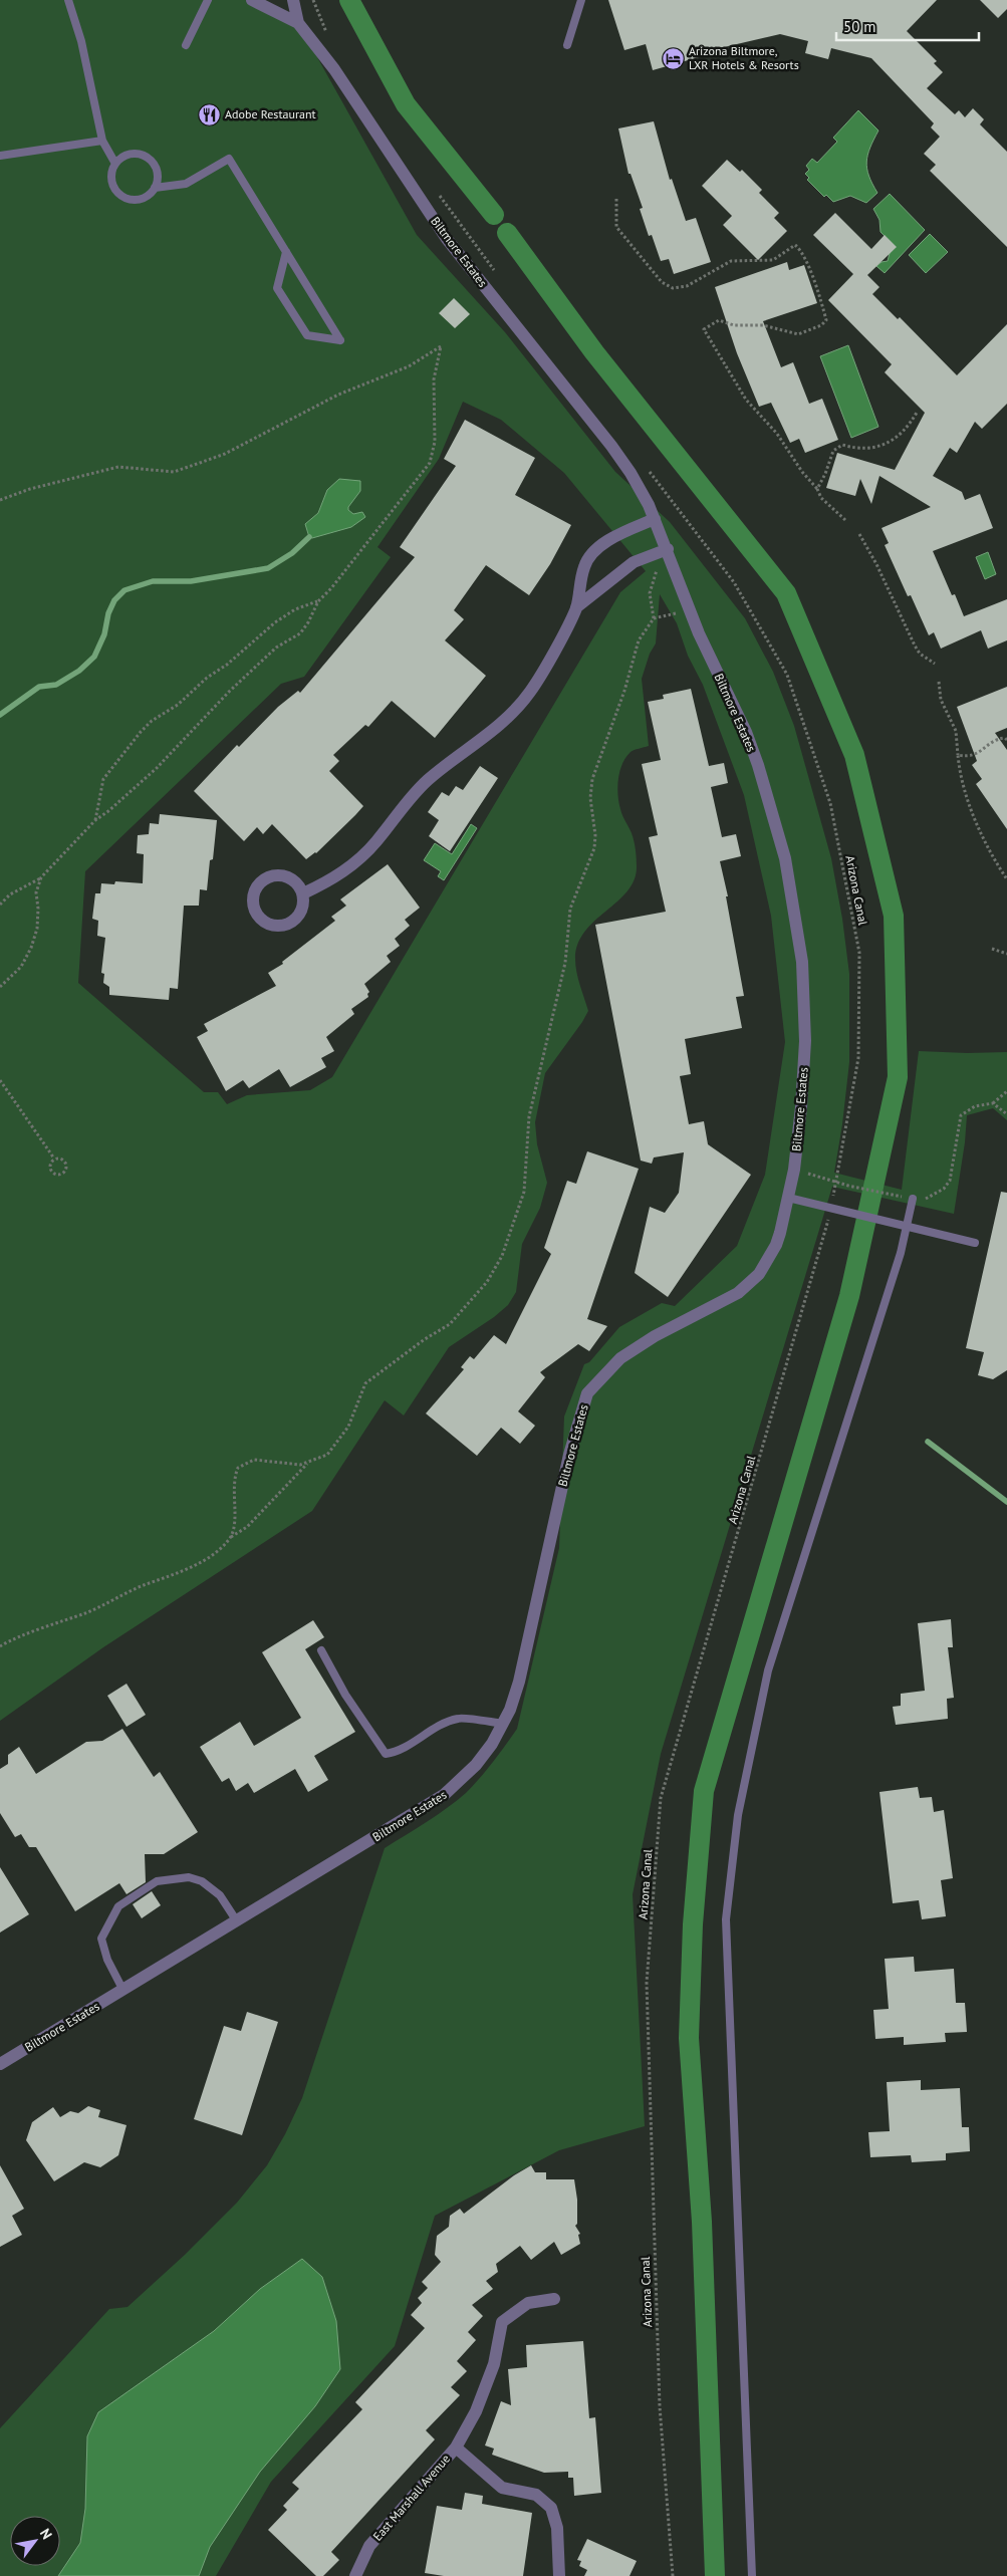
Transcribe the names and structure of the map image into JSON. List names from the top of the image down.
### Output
{
  "streets": {
    "street": ["Biltmore Estates", "East Marshall Avenue"],
    "path": ["Arizona Canal"]
  },
  "places": {
    "hotel": ["Arizona Biltmore, LXR Hotels & Resorts"],
    "restaurant": ["Adobe Restaurant"]
  },
  "scale_bar": "50 m",
  "north": "top right"
}
